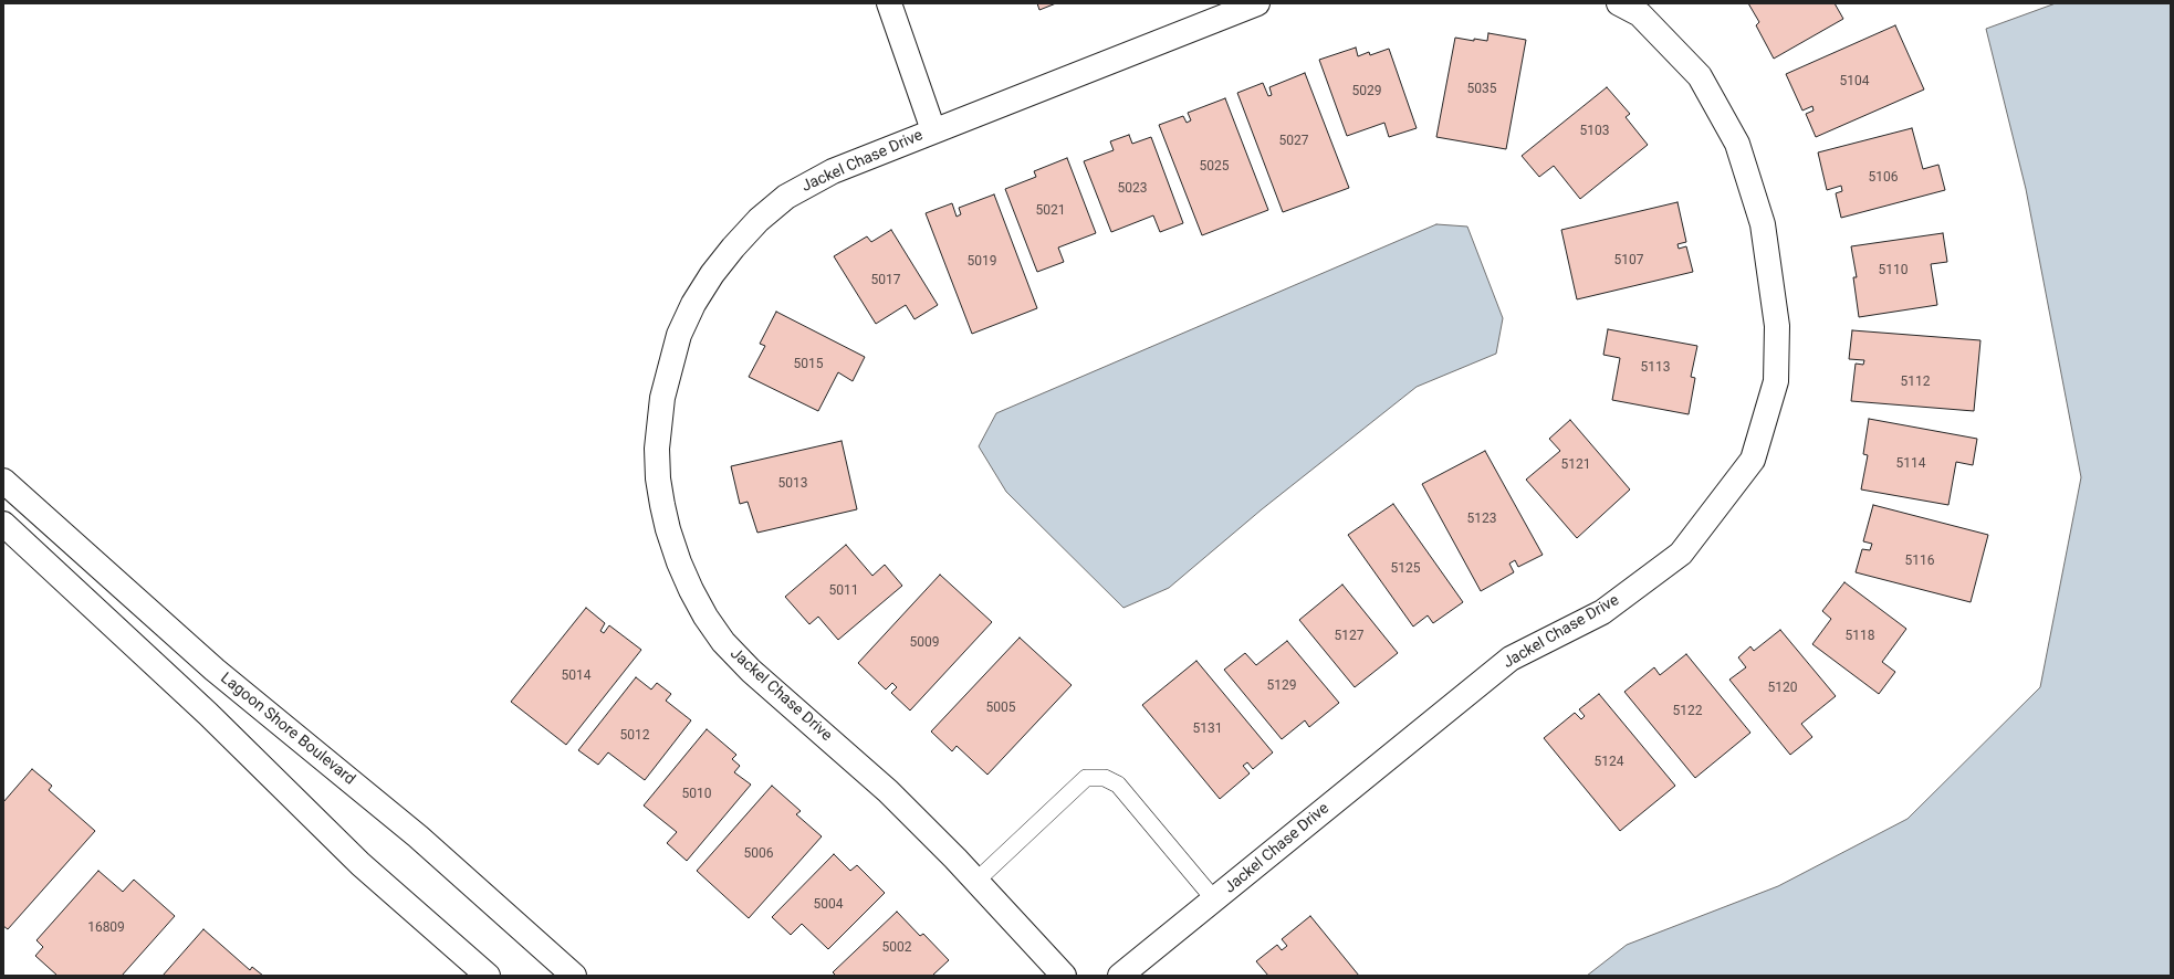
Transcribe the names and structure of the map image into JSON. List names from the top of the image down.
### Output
{
  "streets": {
    "street": ["Jackel Chase Drive", "Lagoon Shore Boulevard"]
  },
  "house_numbers": [
    "5104",
    "5035",
    "5029",
    "5103",
    "5027",
    "5025",
    "5106",
    "5023",
    "5021",
    "5107",
    "5019",
    "5110",
    "5017",
    "5015",
    "5113",
    "5112",
    "5114",
    "5121",
    "5013",
    "5123",
    "5116",
    "5125",
    "5011",
    "5127",
    "5118",
    "5009",
    "5014",
    "5129",
    "5120",
    "5005",
    "5122",
    "5131",
    "5012",
    "5124",
    "5010",
    "5006",
    "5004",
    "16809",
    "5002"
  ]
}
